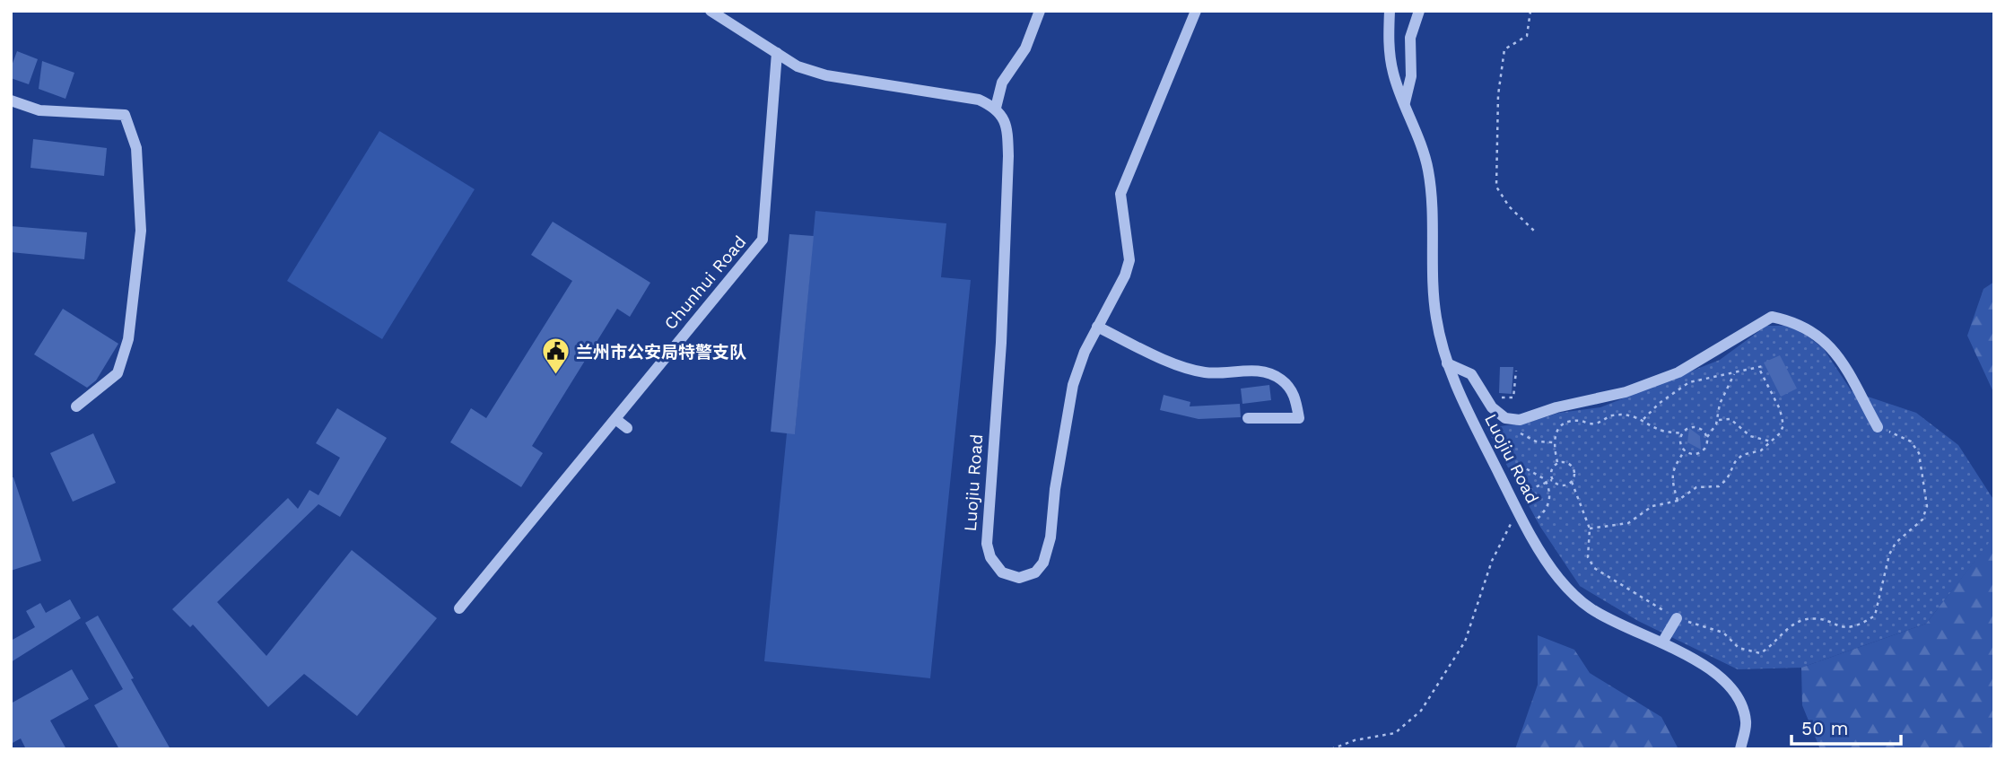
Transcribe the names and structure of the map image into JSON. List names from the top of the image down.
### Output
{
  "streets": {
    "street": ["Chunhui Road", "Luojiu Road"]
  },
  "places": {
    "public building": ["兰州市公安局特警支队"]
  },
  "scale_bar": "50 m"
}
